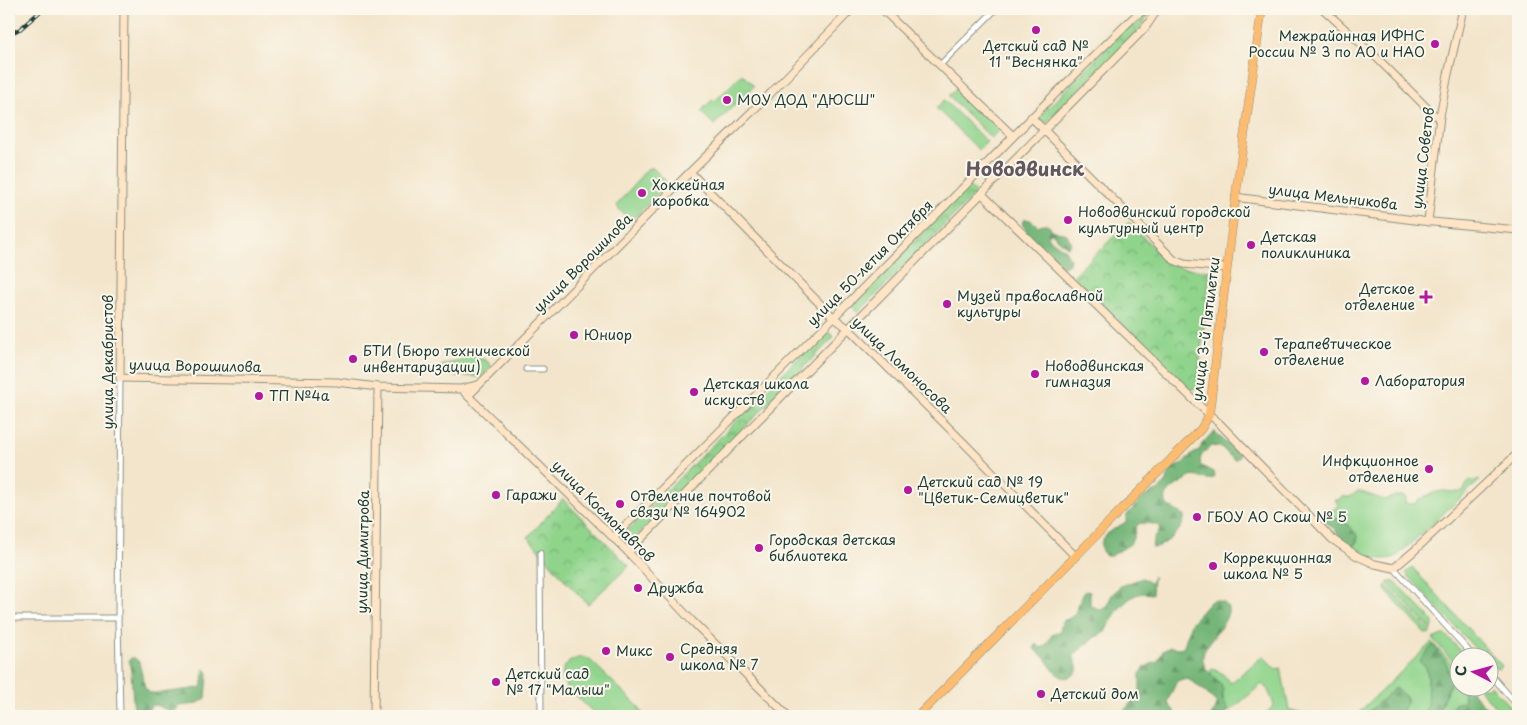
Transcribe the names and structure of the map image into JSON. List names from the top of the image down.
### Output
{
  "streets": {
    "main road": ["улица 3-й Пятилетки"],
    "street": [
      "улица Советов",
      "улица Мельникова",
      "улица Ворошилова",
      "улица 50-летия Октября",
      "улица Декабристов",
      "улица Ломоносова",
      "улица Космонавтов",
      "улица Димитрова"
    ]
  },
  "crossings": [
    ["улица Советов", "улица Мельникова"],
    ["улица Мельникова", "улица 3-й Пятилетки"],
    ["улица Ворошилова", "улица Декабристов"],
    ["улица Ворошилова", "улица Ломоносова"],
    ["улица Ворошилова", "улица Космонавтов"],
    ["улица Ворошилова", "улица Димитрова"],
    ["улица 50-летия Октября", "улица Ломоносова"],
    ["улица 50-летия Октября", "улица Космонавтов"],
    ["улица 3-й Пятилетки", "улица Ломоносова"]
  ],
  "districts": ["Новодвинск"],
  "places": {
    "other": [
      "Детский сад № 11 \"Веснянка\"",
      "Межрайонная ИФНС России № 3 по АО и НАО",
      "МОУ ДОД \"ДЮСШ\"",
      "Хоккейная коробка",
      "Новодвинский городской культурный центр",
      "Детская поликлиника",
      "Музей православной культуры",
      "Юниор",
      "Терапевтическое отделение",
      "БТИ (Бюро технической инвентаризации)",
      "Новодвинская гимназия",
      "Лаборатория",
      "Детская школа искусств",
      "ТП №4а",
      "Инфкционное отделение",
      "Детский сад № 19 \"Цветик-Семицветик\"",
      "Гаражи",
      "Отделение почтовой связи № 164902",
      "ГБОУ АО Скош № 5",
      "Городская детская библиотека",
      "Коррекционная школа № 5",
      "Дружба",
      "Микс",
      "Средняя школа № 7",
      "Детский сад № 17 \"Малыш\"",
      "Детский дом"
    ],
    "health": ["Детское отделение"]
  },
  "north": "left"
}
